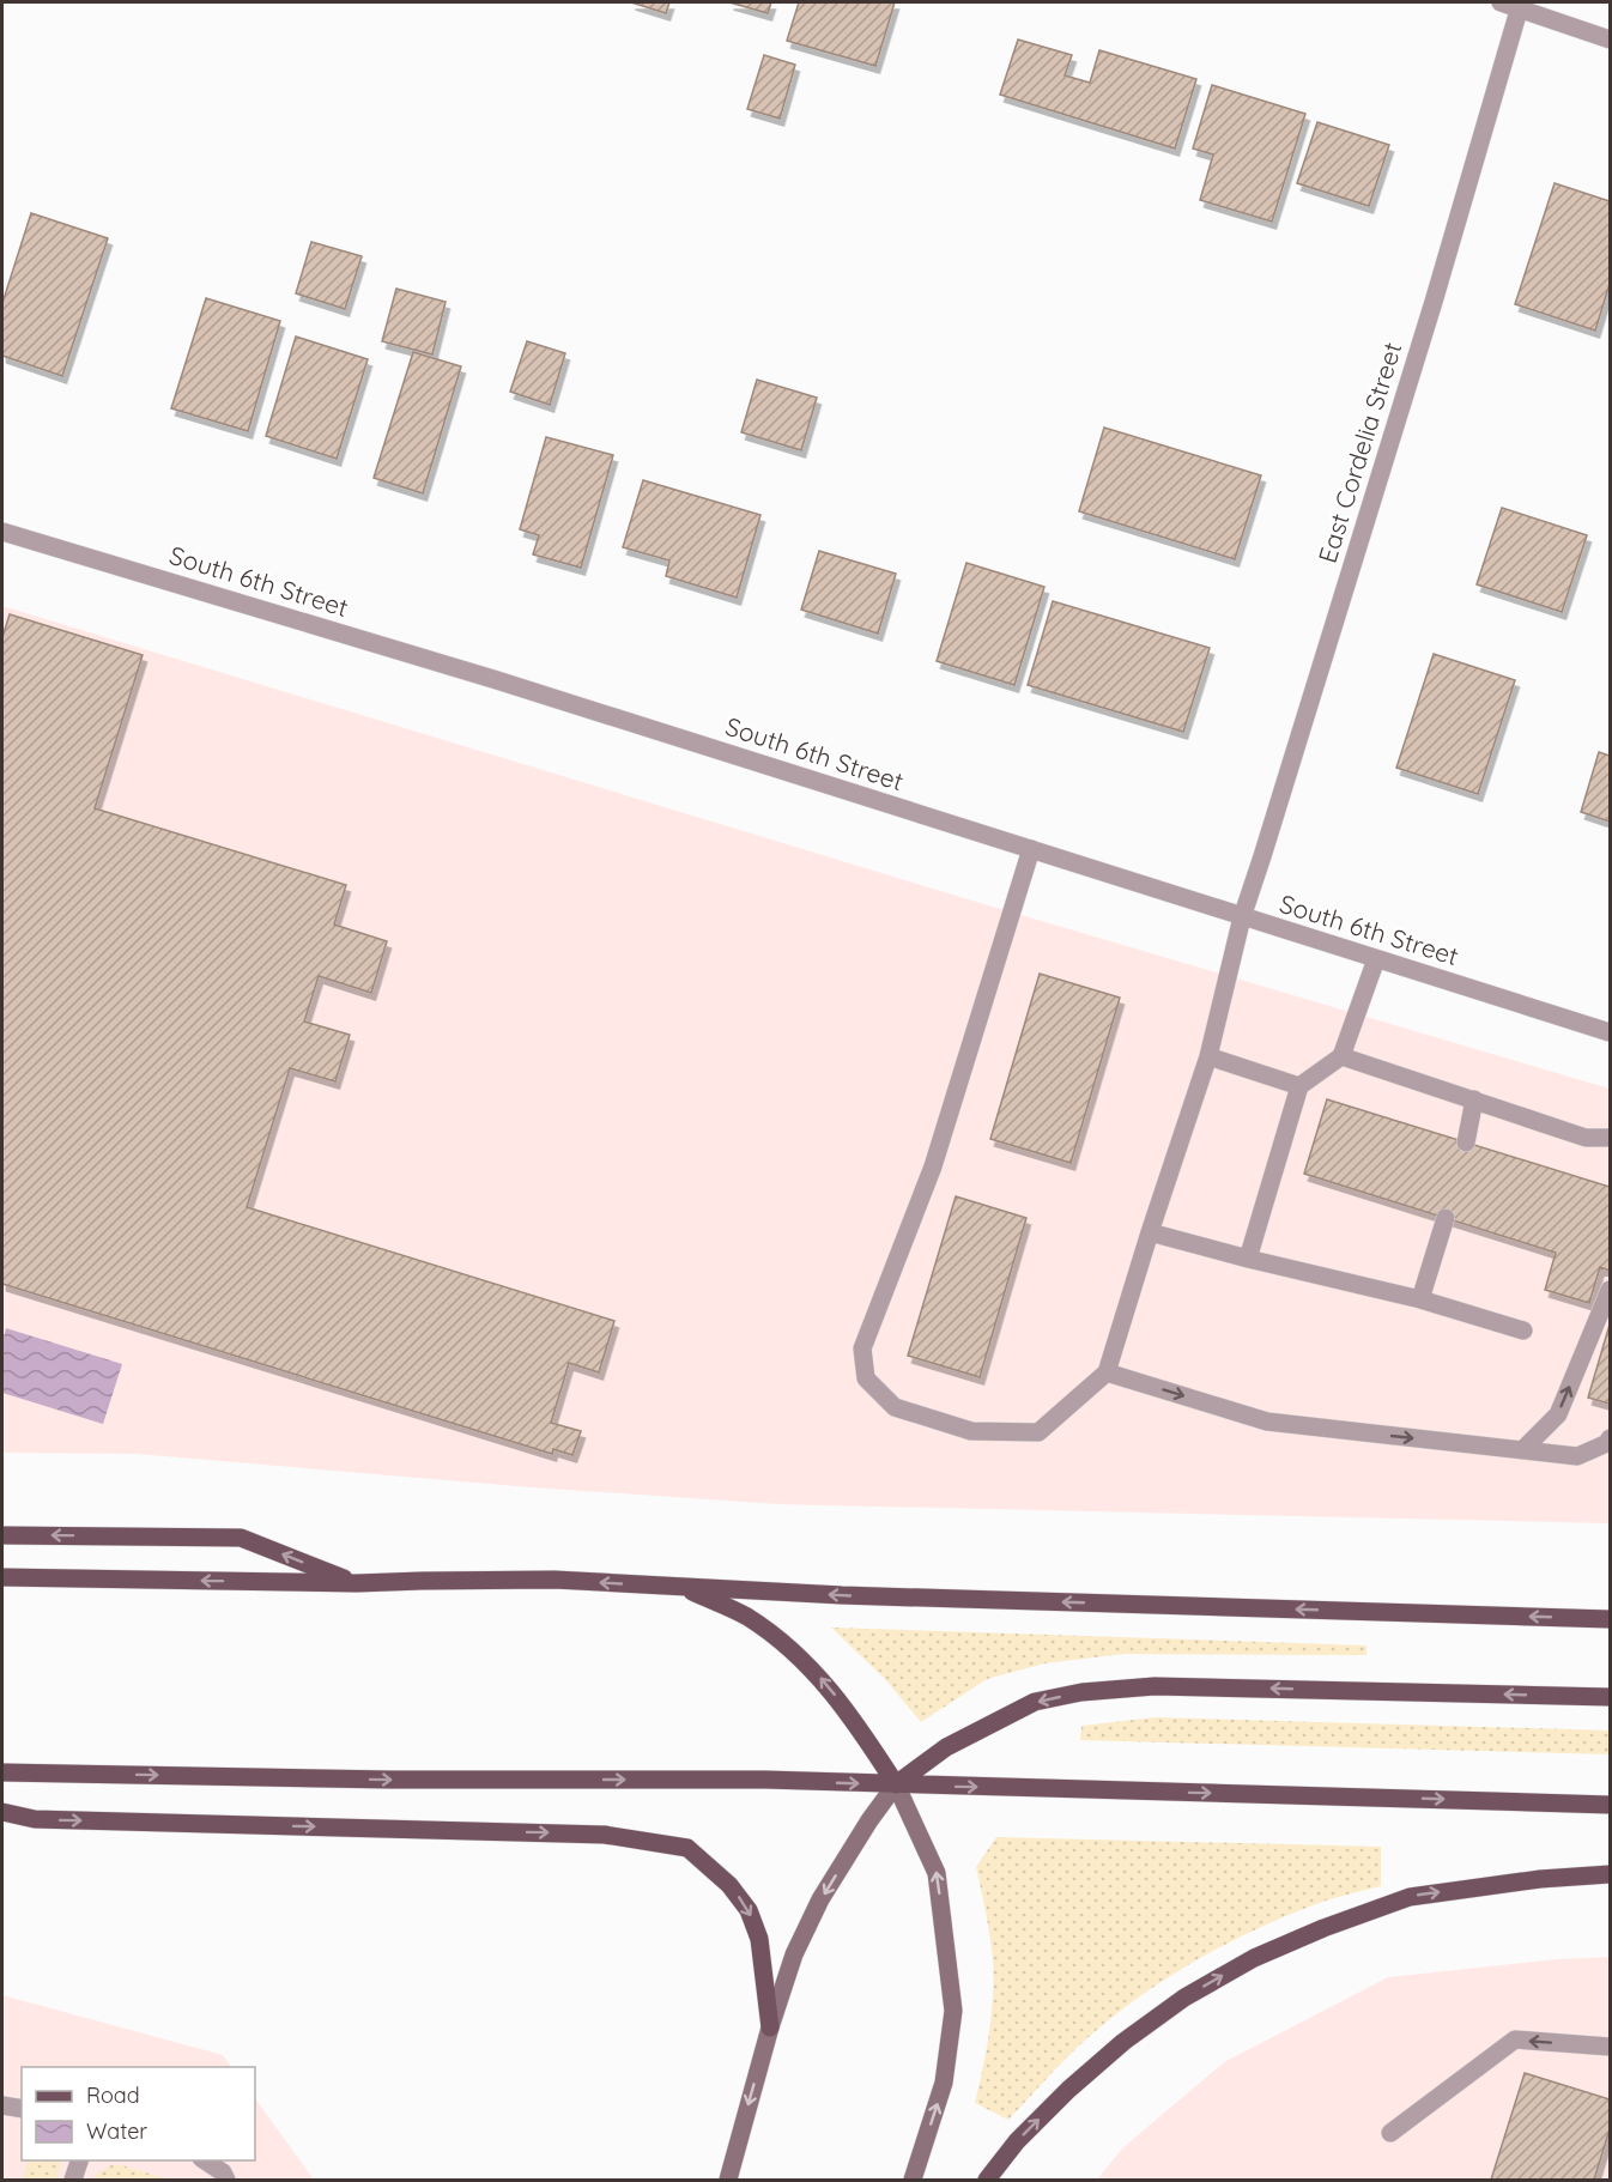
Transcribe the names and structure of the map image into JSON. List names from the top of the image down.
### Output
{
  "streets": {
    "street": ["East Cordelia Street", "South 6th Street"]
  },
  "crossings": [
    ["East Cordelia Street", "South 6th Street"]
  ],
  "legend": ["Road", "Water"]
}
